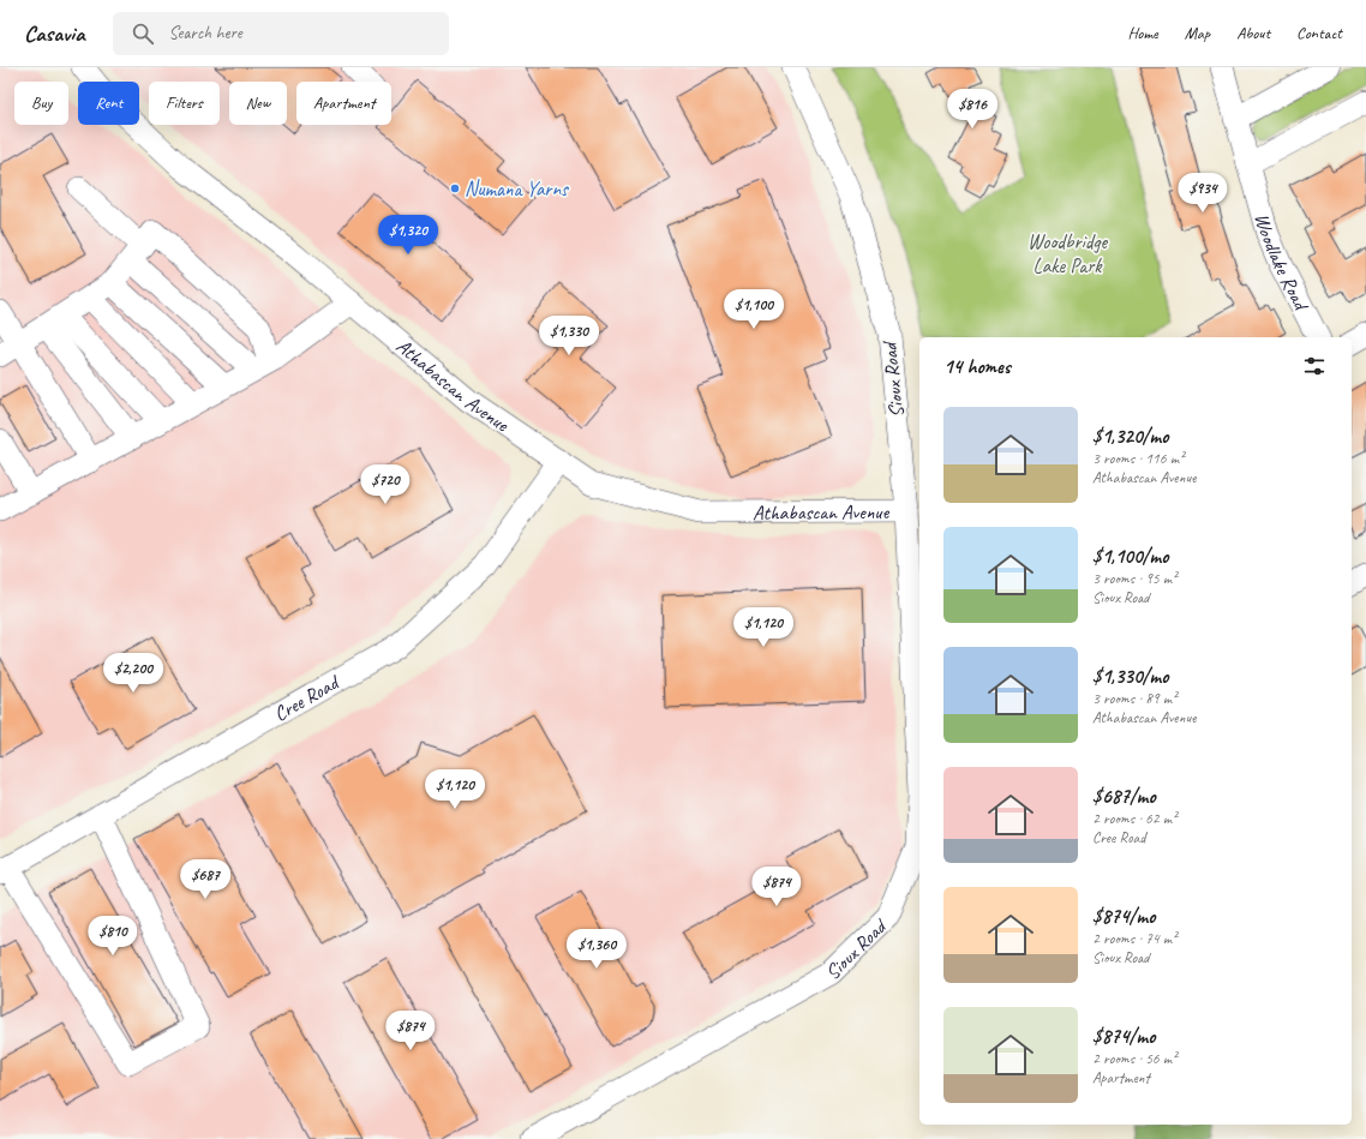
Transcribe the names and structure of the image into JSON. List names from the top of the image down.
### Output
{
  "streets": {
    "street": [
      "Woodlake Road",
      "Sioux Road",
      "Athabascan Avenue",
      "Cree Road"
    ]
  },
  "crossings": [
    ["Sioux Road", "Athabascan Avenue"],
    ["Athabascan Avenue", "Cree Road"]
  ],
  "parks": ["Woodbridge Lake Park"],
  "places": ["Numana Yarns"],
  "page": {
    "header": "Casavia",
    "search": "Search here",
    "nav": [
      "Home",
      "Map",
      "About",
      "Contact"
    ],
    "chip": [
      "Buy",
      "Rent",
      "Filters",
      "New",
      "Apartment"
    ],
    "price": [
      "$816",
      "$934",
      "$1,320",
      "$1,100",
      "$1,330",
      "$720",
      "$1,120",
      "$2,200",
      "$1,120",
      "$687",
      "$874",
      "$810",
      "$1,360",
      "$874"
    ],
    "heading": "14 homes",
    "list": [
      {
        "name": "$1,320/mo",
        "note": "3 rooms · 116 m² · Athabascan Avenue"
      },
      {
        "name": "$1,100/mo",
        "note": "3 rooms · 95 m² · Sioux Road"
      },
      {
        "name": "$1,330/mo",
        "note": "3 rooms · 89 m² · Athabascan Avenue"
      },
      {
        "name": "$687/mo",
        "note": "2 rooms · 62 m² · Cree Road"
      },
      {
        "name": "$874/mo",
        "note": "2 rooms · 74 m² · Sioux Road"
      },
      {
        "name": "$874/mo",
        "note": "2 rooms · 56 m² · Apartment"
      }
    ]
  }
}
